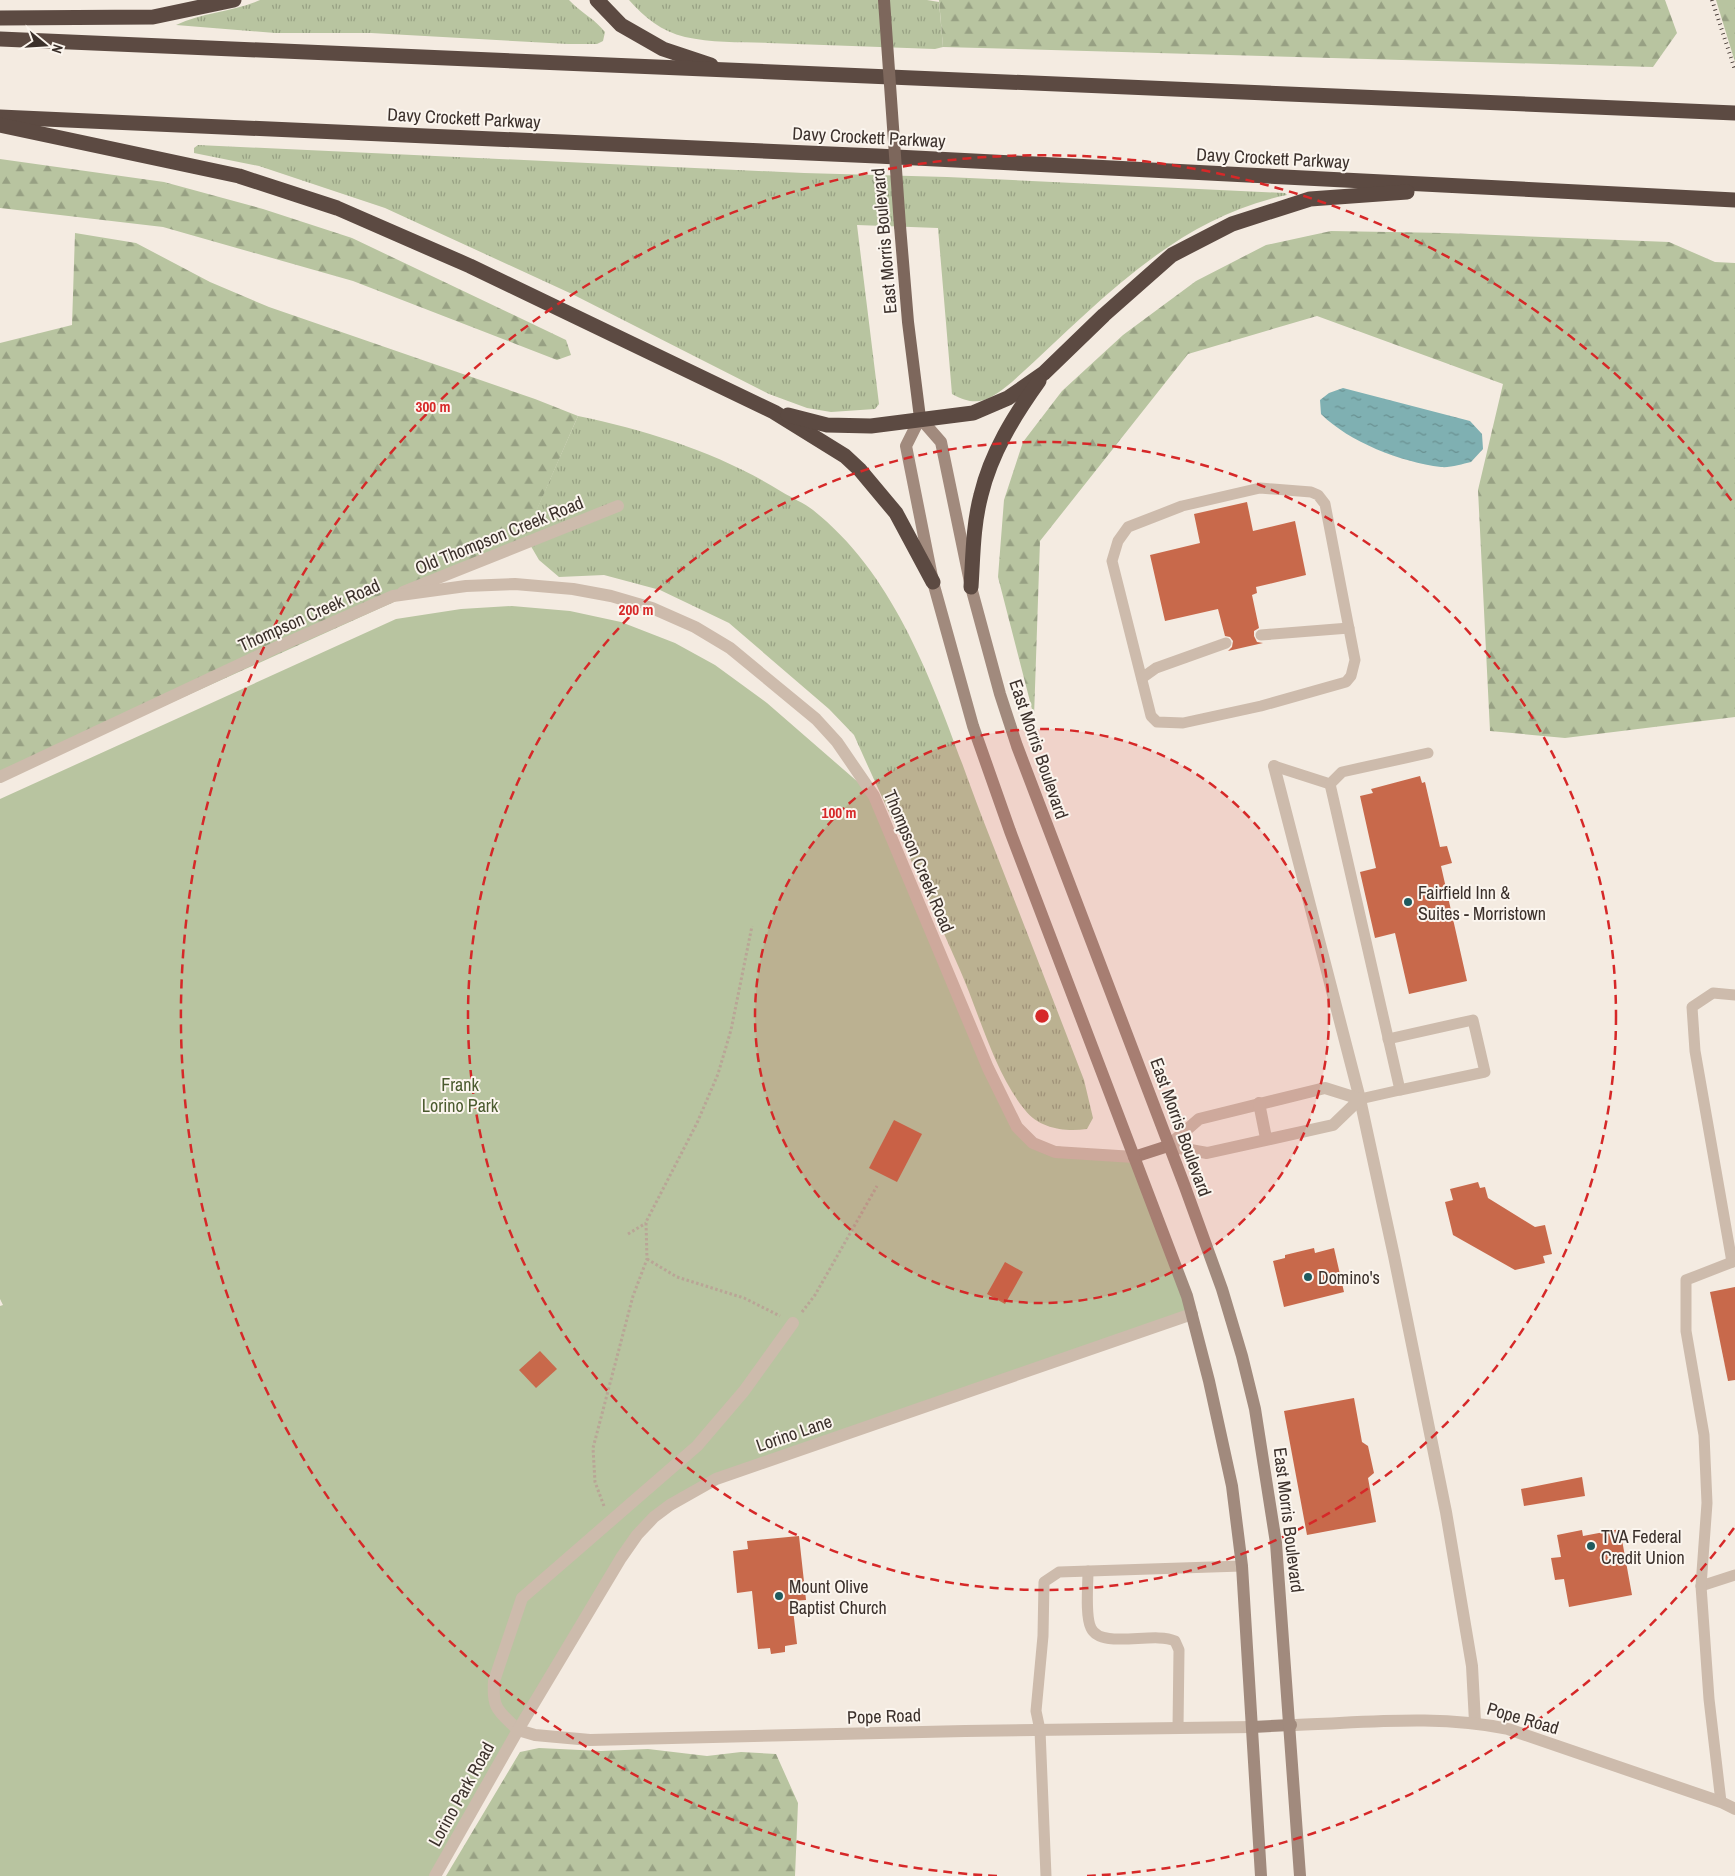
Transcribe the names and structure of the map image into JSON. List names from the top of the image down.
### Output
{
  "streets": {
    "highway": ["Davy Crockett Parkway"],
    "main road": ["East Morris Boulevard"],
    "street": [
      "Old Thompson Creek Road",
      "Thompson Creek Road",
      "Lorino Lane",
      "Pope Road",
      "Lorino Park Road"
    ]
  },
  "crossings": [
    ["East Morris Boulevard", "Pope Road"],
    ["Old Thompson Creek Road", "Thompson Creek Road"],
    ["Lorino Lane", "Pope Road"],
    ["Lorino Lane", "Lorino Park Road"],
    ["Pope Road", "Lorino Park Road"]
  ],
  "parks": ["Frank Lorino Park"],
  "places": [
    "Fairfield Inn & Suites - Morristown",
    "Domino's",
    "TVA Federal Credit Union",
    "Mount Olive Baptist Church"
  ],
  "north": "right",
  "rings": ["300 m", "200 m", "100 m"]
}
